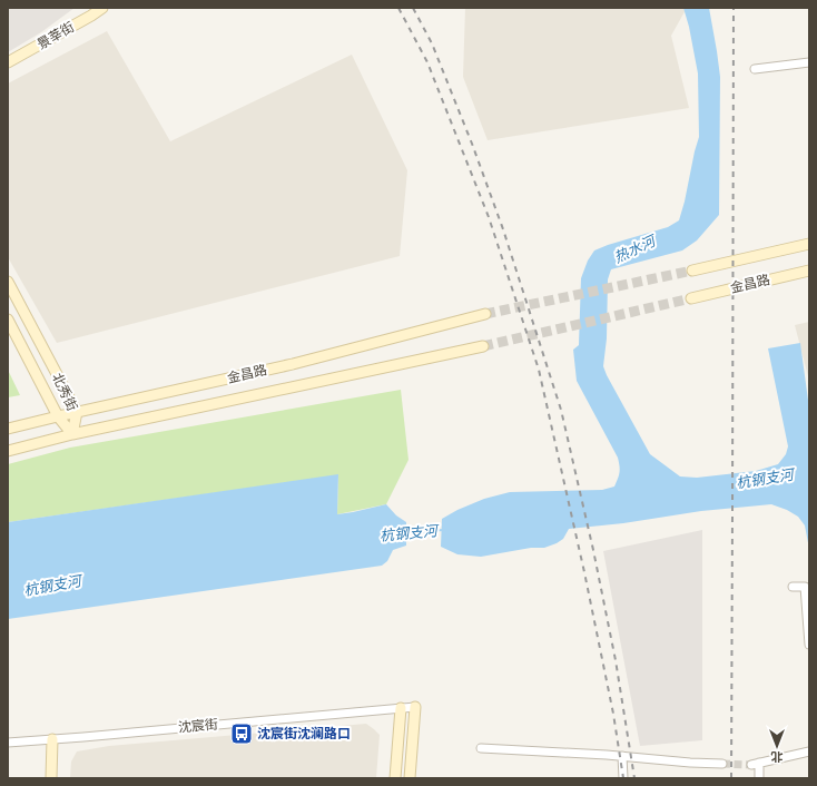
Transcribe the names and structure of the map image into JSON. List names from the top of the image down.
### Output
{
  "streets": {
    "main road": ["景莘街", "金昌路", "北秀街"],
    "street": ["沈宸街"]
  },
  "crossings": [
    ["金昌路", "北秀街"]
  ],
  "water": ["热水河", "杭钢支河"],
  "places": {
    "bus stop": ["沈宸街沈澜路口"]
  },
  "north": "bottom"
}
